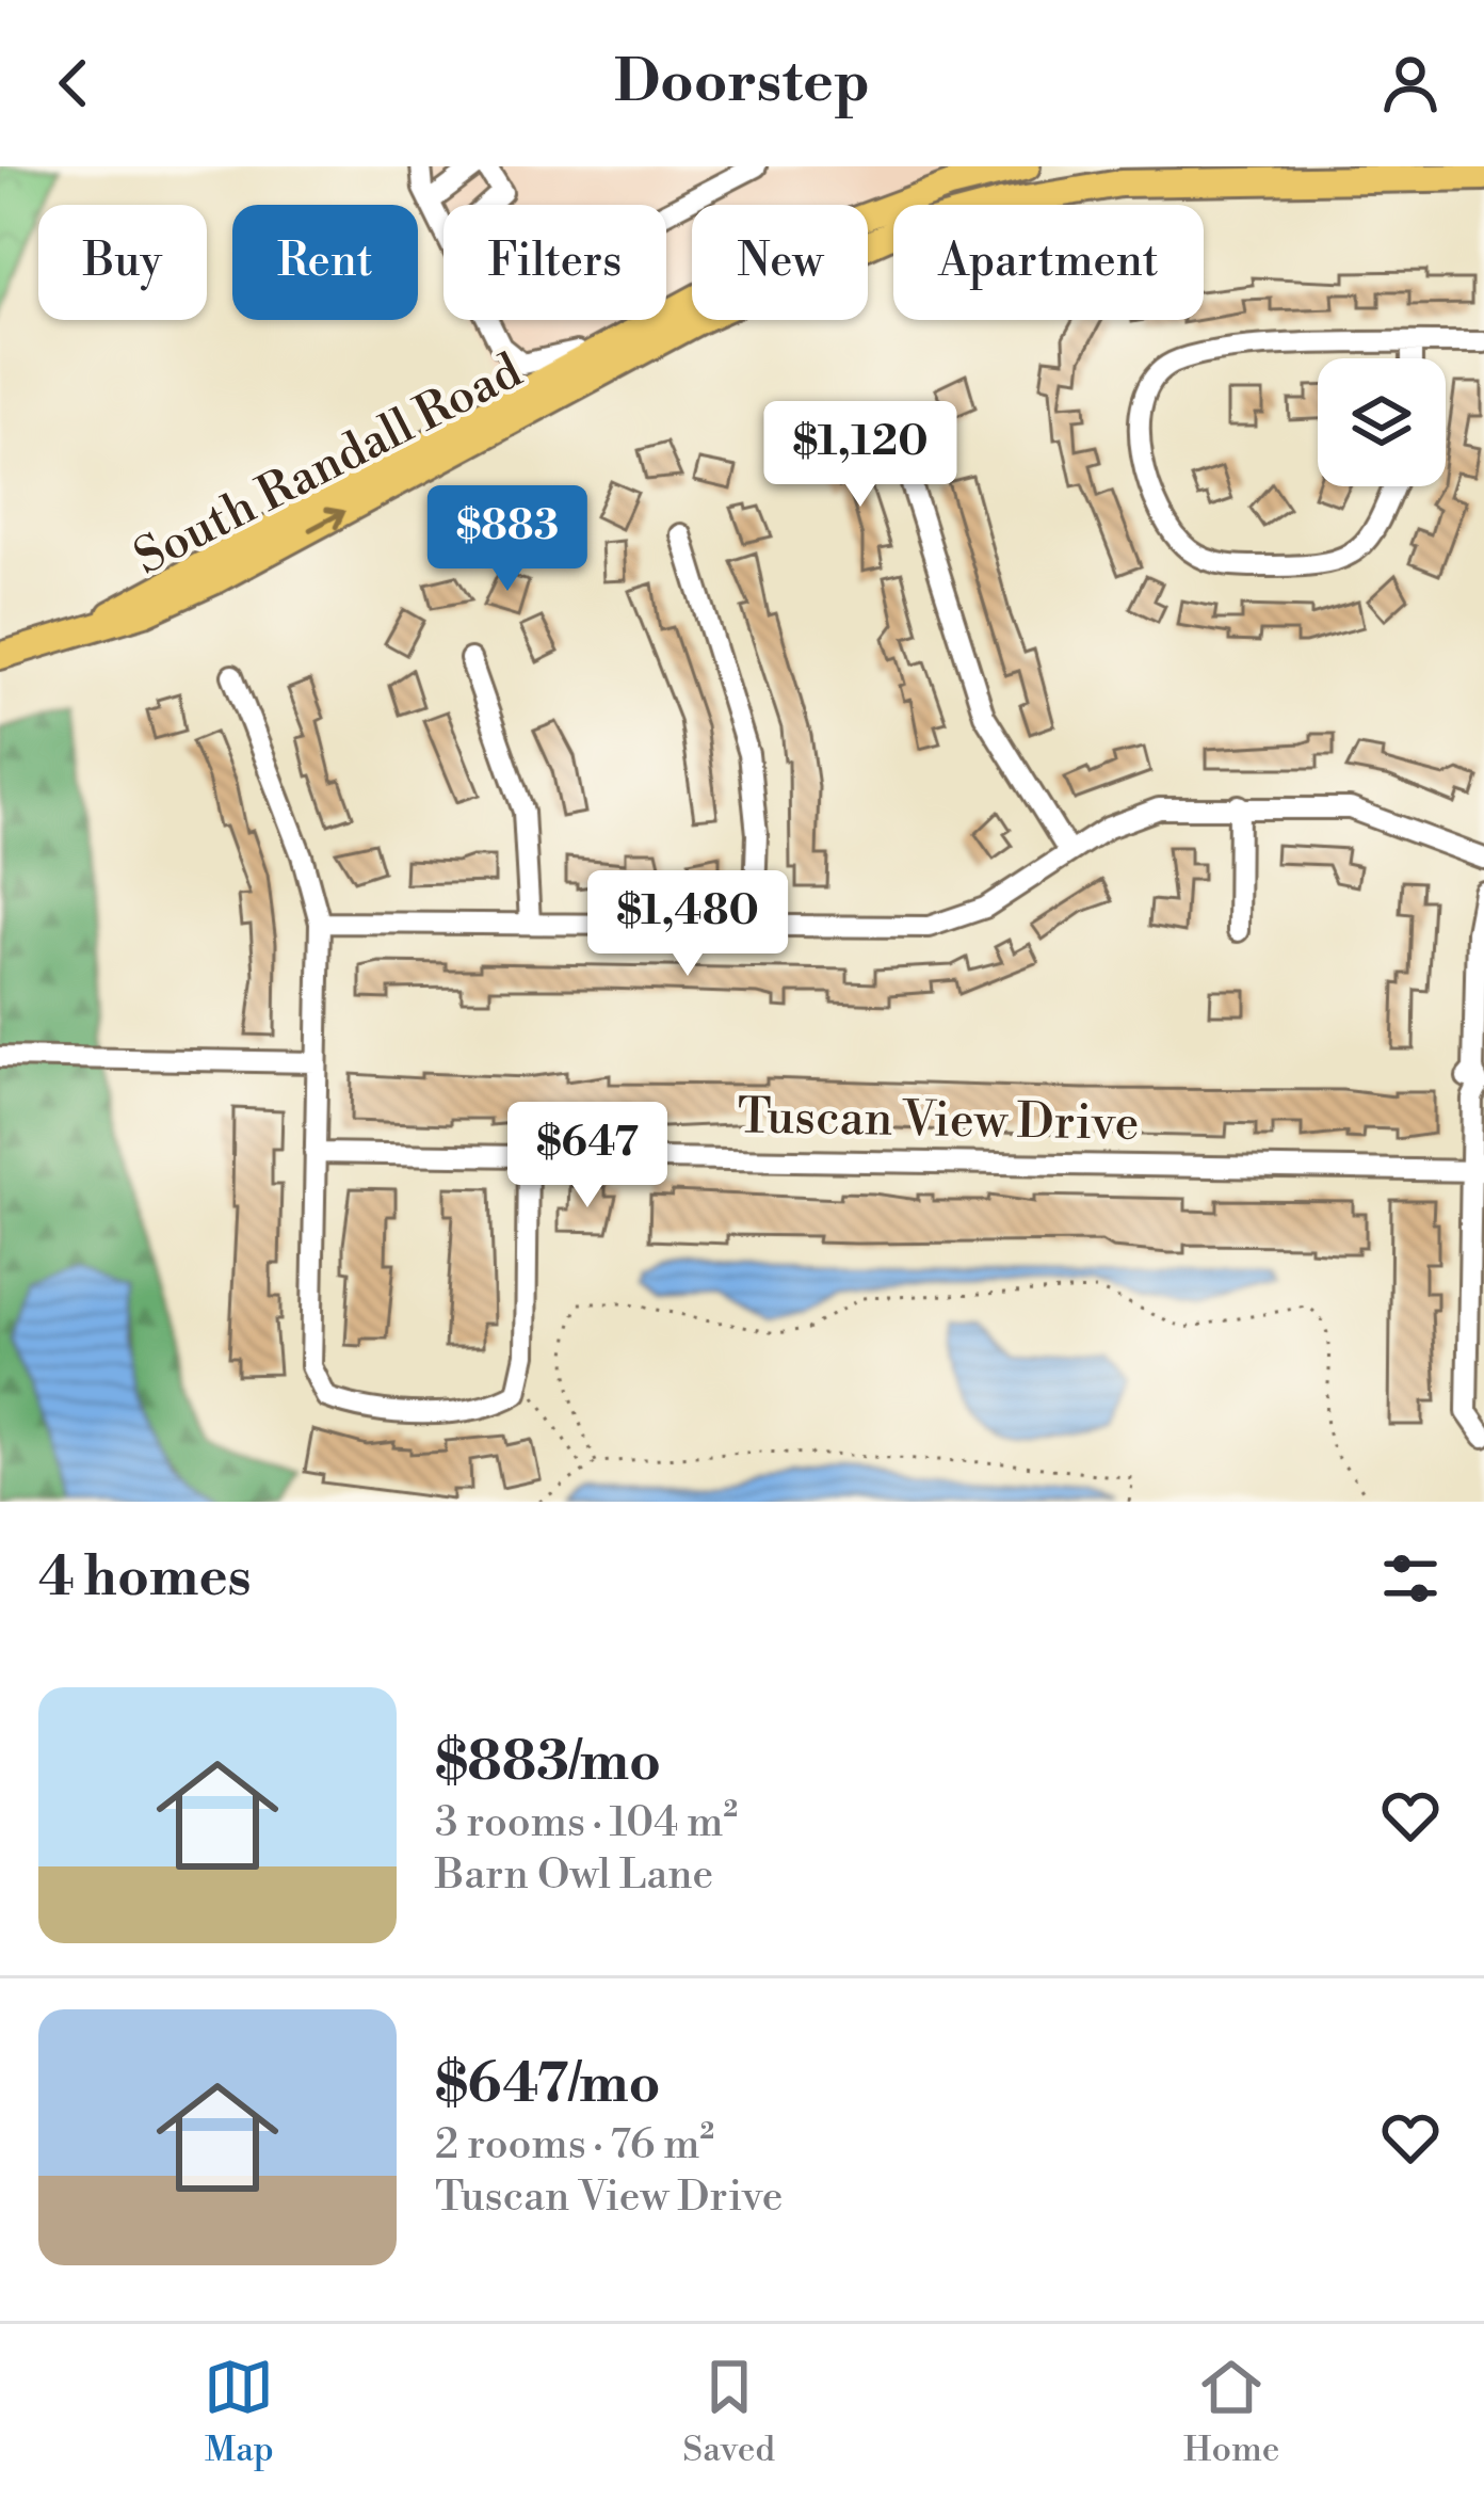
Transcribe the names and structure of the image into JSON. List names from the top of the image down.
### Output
{
  "streets": {
    "main road": ["South Randall Road"],
    "street": ["Tuscan View Drive"]
  },
  "page": {
    "header": "Doorstep",
    "chip": [
      "Buy",
      "Rent",
      "Filters",
      "New",
      "Apartment"
    ],
    "price": [
      "$1,120",
      "$883",
      "$1,480",
      "$647"
    ],
    "heading": "4 homes",
    "list": [
      {
        "name": "$883/mo",
        "note": "3 rooms · 104 m² · Barn Owl Lane"
      },
      {
        "name": "$647/mo",
        "note": "2 rooms · 76 m² · Tuscan View Drive"
      }
    ],
    "tabs": ["Map", "Saved", "Home"]
  }
}
